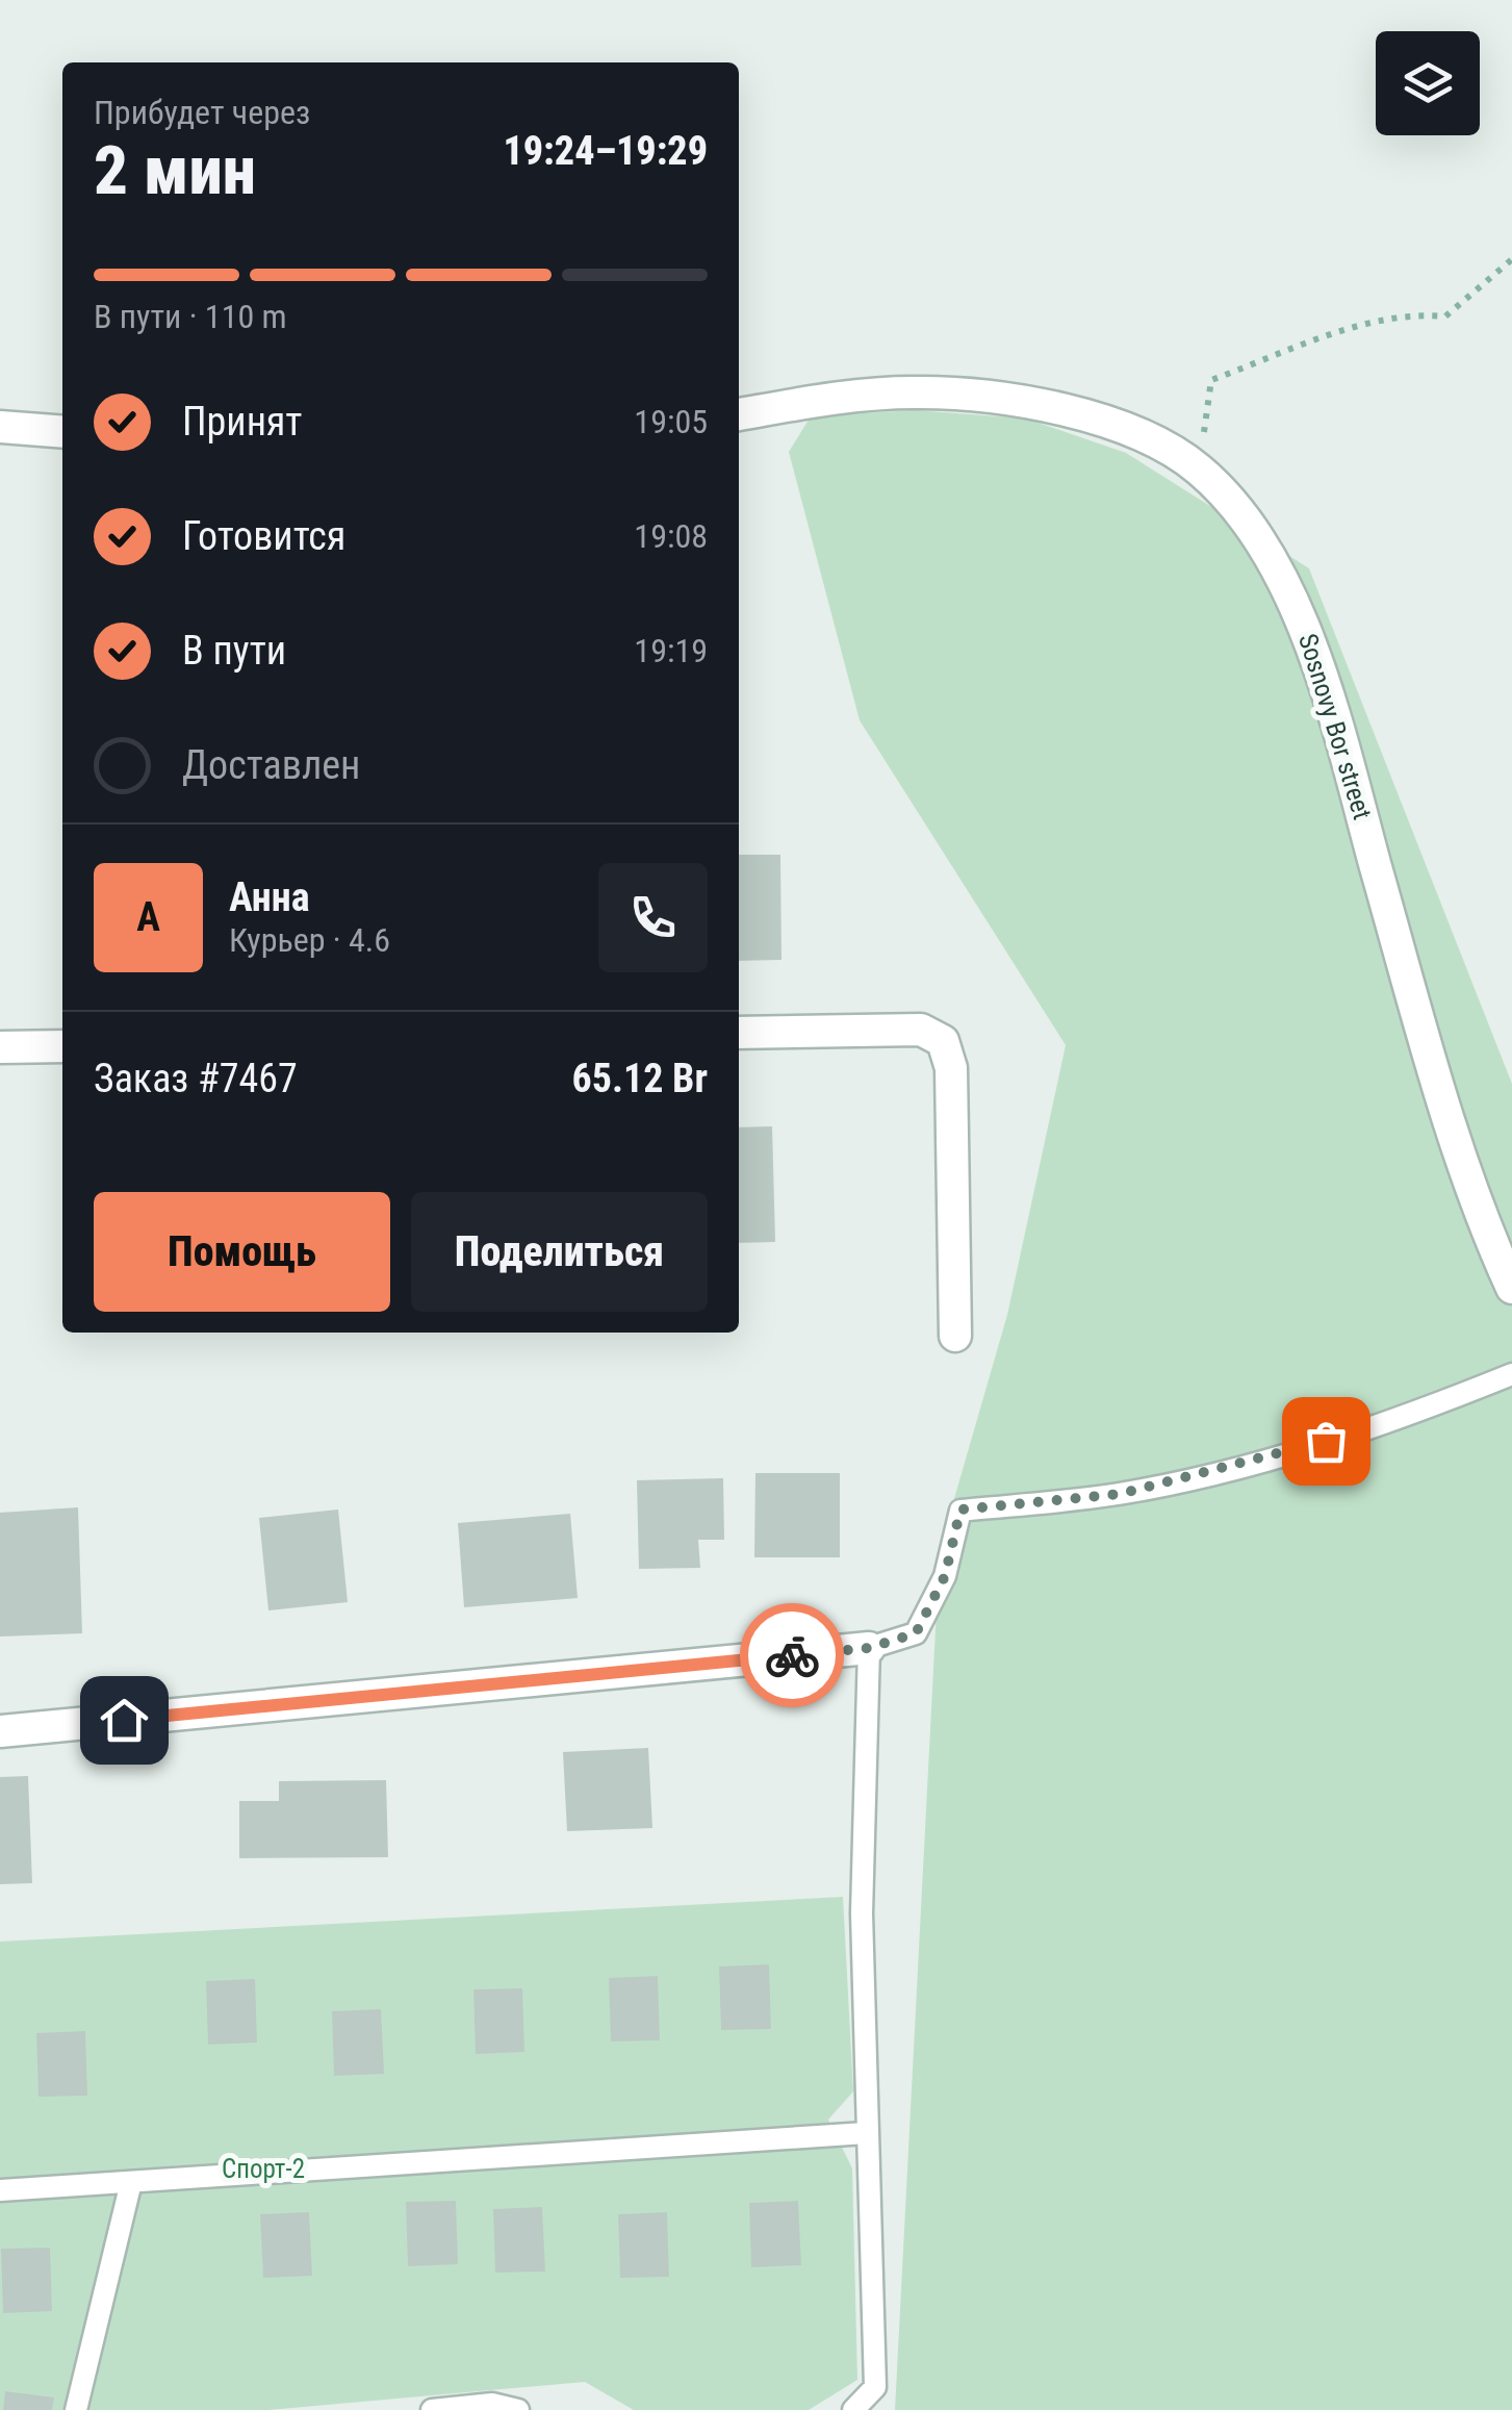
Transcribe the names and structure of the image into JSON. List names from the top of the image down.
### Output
{
  "streets": {
    "street": ["Sosnovy Bor street"]
  },
  "parks": ["Спорт-2"],
  "page": {
    "heading": ["2 мин", "Прибудет через", "19:24–19:29"],
    "panel": [
      "Анна",
      "Курьер · 4.6",
      "Заказ #7467",
      "65.12 Br"
    ],
    "bar": "В пути · 110 m",
    "list": [
      ["Принят", "19:05"],
      ["Готовится", "19:08"],
      ["В пути", "19:19"],
      "Доставлен"
    ],
    "round": "А",
    "buttons": ["Помощь", "Поделиться"]
  }
}
